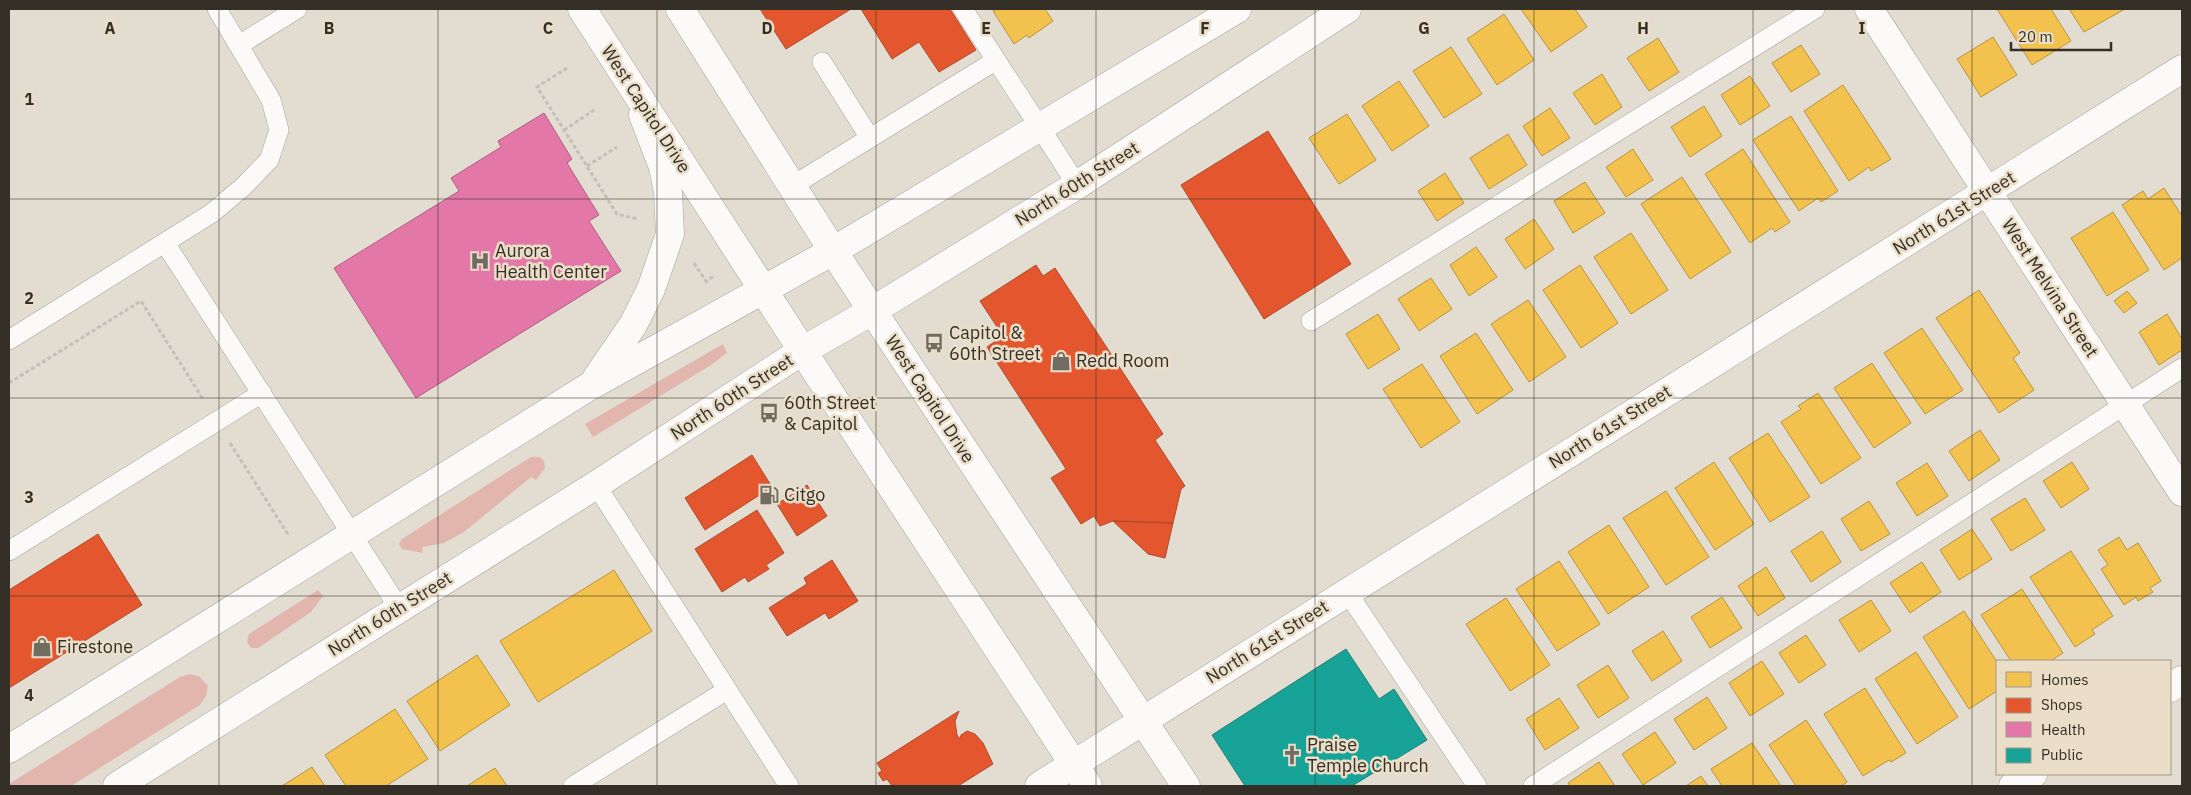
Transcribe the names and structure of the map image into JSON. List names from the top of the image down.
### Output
{
  "streets": {
    "main road": [
      "West Capitol Drive",
      "North 60th Street",
      "North 61st Street",
      "West Melvina Street"
    ]
  },
  "crossings": [
    ["West Capitol Drive", "North 60th Street"],
    ["West Capitol Drive", "North 61st Street"],
    ["North 61st Street", "West Melvina Street"]
  ],
  "places": {
    "hospital": ["Aurora Health Center"],
    "bus stop": ["Capitol & 60th Street", "60th Street & Capitol"],
    "shop": ["Redd Room", "Firestone"],
    "fuel station": ["Citgo"],
    "church": ["Praise Temple Church"]
  },
  "legend": [
    "Homes",
    "Shops",
    "Health",
    "Public"
  ],
  "scale_bar": "20 m",
  "grid": {
    "columns": [
      "A",
      "B",
      "C",
      "D",
      "E",
      "F",
      "G",
      "H",
      "I"
    ],
    "rows": [
      "1",
      "2",
      "3",
      "4"
    ]
  }
}
